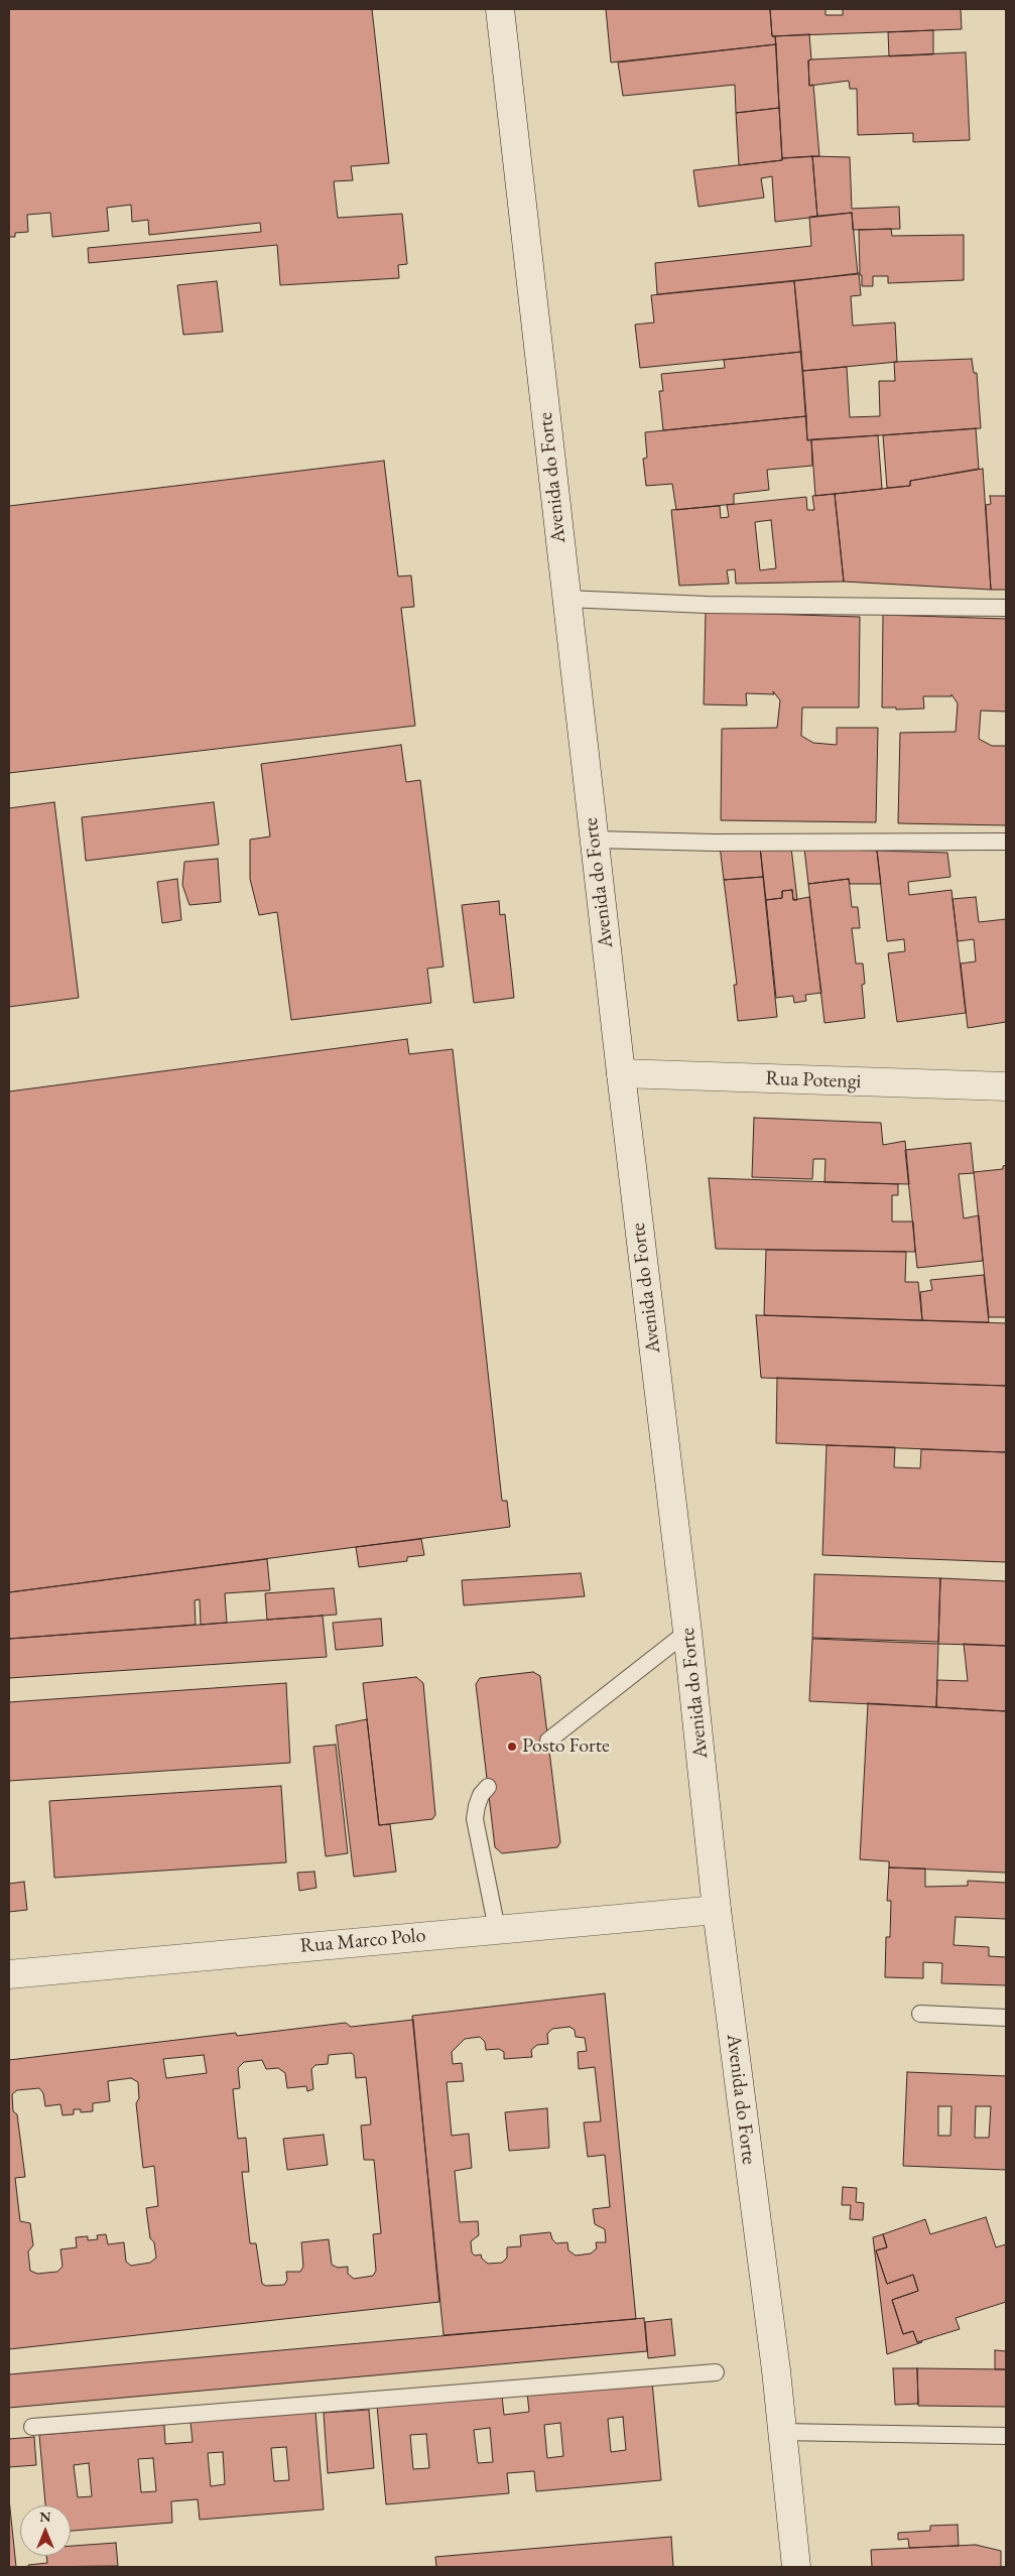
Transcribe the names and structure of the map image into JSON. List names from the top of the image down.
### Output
{
  "streets": {
    "main road": ["Avenida do Forte", "Rua Potengi", "Rua Marco Polo"]
  },
  "crossings": [
    ["Avenida do Forte", "Rua Potengi"],
    ["Avenida do Forte", "Rua Marco Polo"]
  ],
  "places": ["Posto Forte"],
  "north": "top"
}
